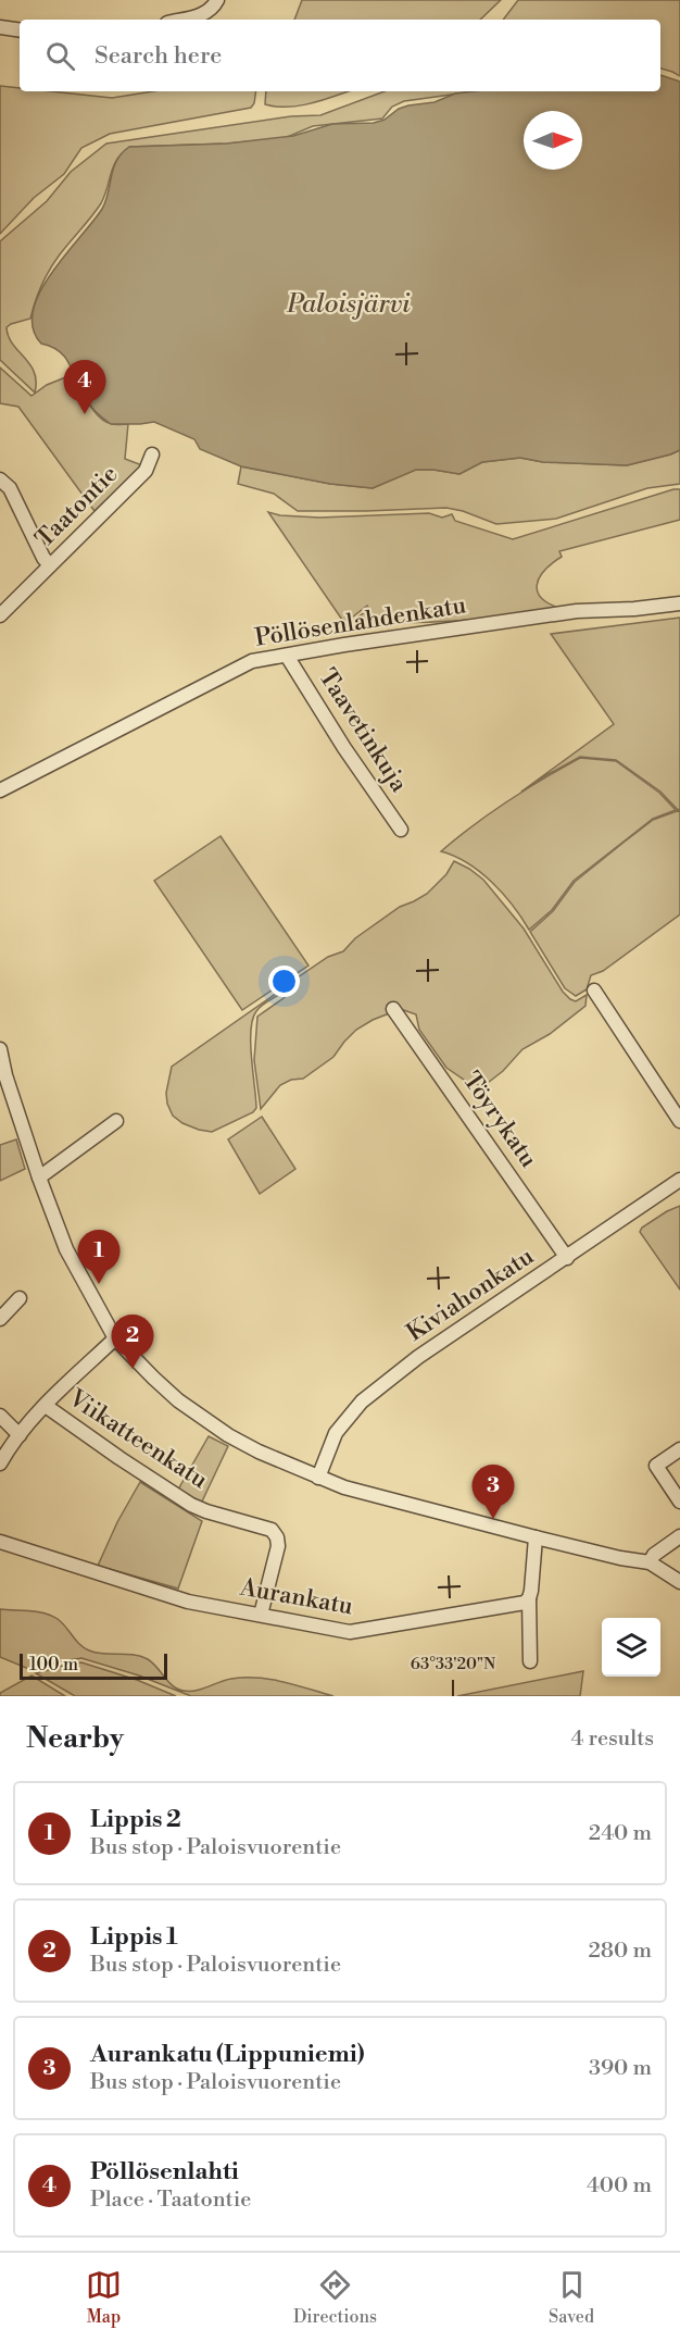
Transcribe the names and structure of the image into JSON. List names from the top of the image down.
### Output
{
  "streets": {
    "street": [
      "Taatontie",
      "Pöllösenlahdenkatu",
      "Taavetinkuja",
      "Töyrykatu",
      "Kiviahonkatu",
      "Viikatteenkatu",
      "Aurankatu"
    ]
  },
  "crossings": [
    ["Pöllösenlahdenkatu", "Taavetinkuja"],
    ["Töyrykatu", "Kiviahonkatu"],
    ["Viikatteenkatu", "Aurankatu"]
  ],
  "water": ["Paloisjärvi"],
  "scale_bar": "100 m",
  "north": "right",
  "page": {
    "search": "Search here",
    "pins": [
      "4",
      "1",
      "2",
      "3"
    ],
    "scale": "100 m",
    "heading": ["Nearby", "4 results"],
    "list": [
      {
        "mark": "1",
        "name": "Lippis 2",
        "note": "Bus stop · Paloisvuorentie",
        "value": "240 m"
      },
      {
        "mark": "2",
        "name": "Lippis 1",
        "note": "Bus stop · Paloisvuorentie",
        "value": "280 m"
      },
      {
        "mark": "3",
        "name": "Aurankatu (Lippuniemi)",
        "note": "Bus stop · Paloisvuorentie",
        "value": "390 m"
      },
      {
        "mark": "4",
        "name": "Pöllösenlahti",
        "note": "Place · Taatontie",
        "value": "400 m"
      }
    ],
    "nav": ["Map", "Directions", "Saved"]
  },
  "coordinates": ["63°33'20\"N"]
}
